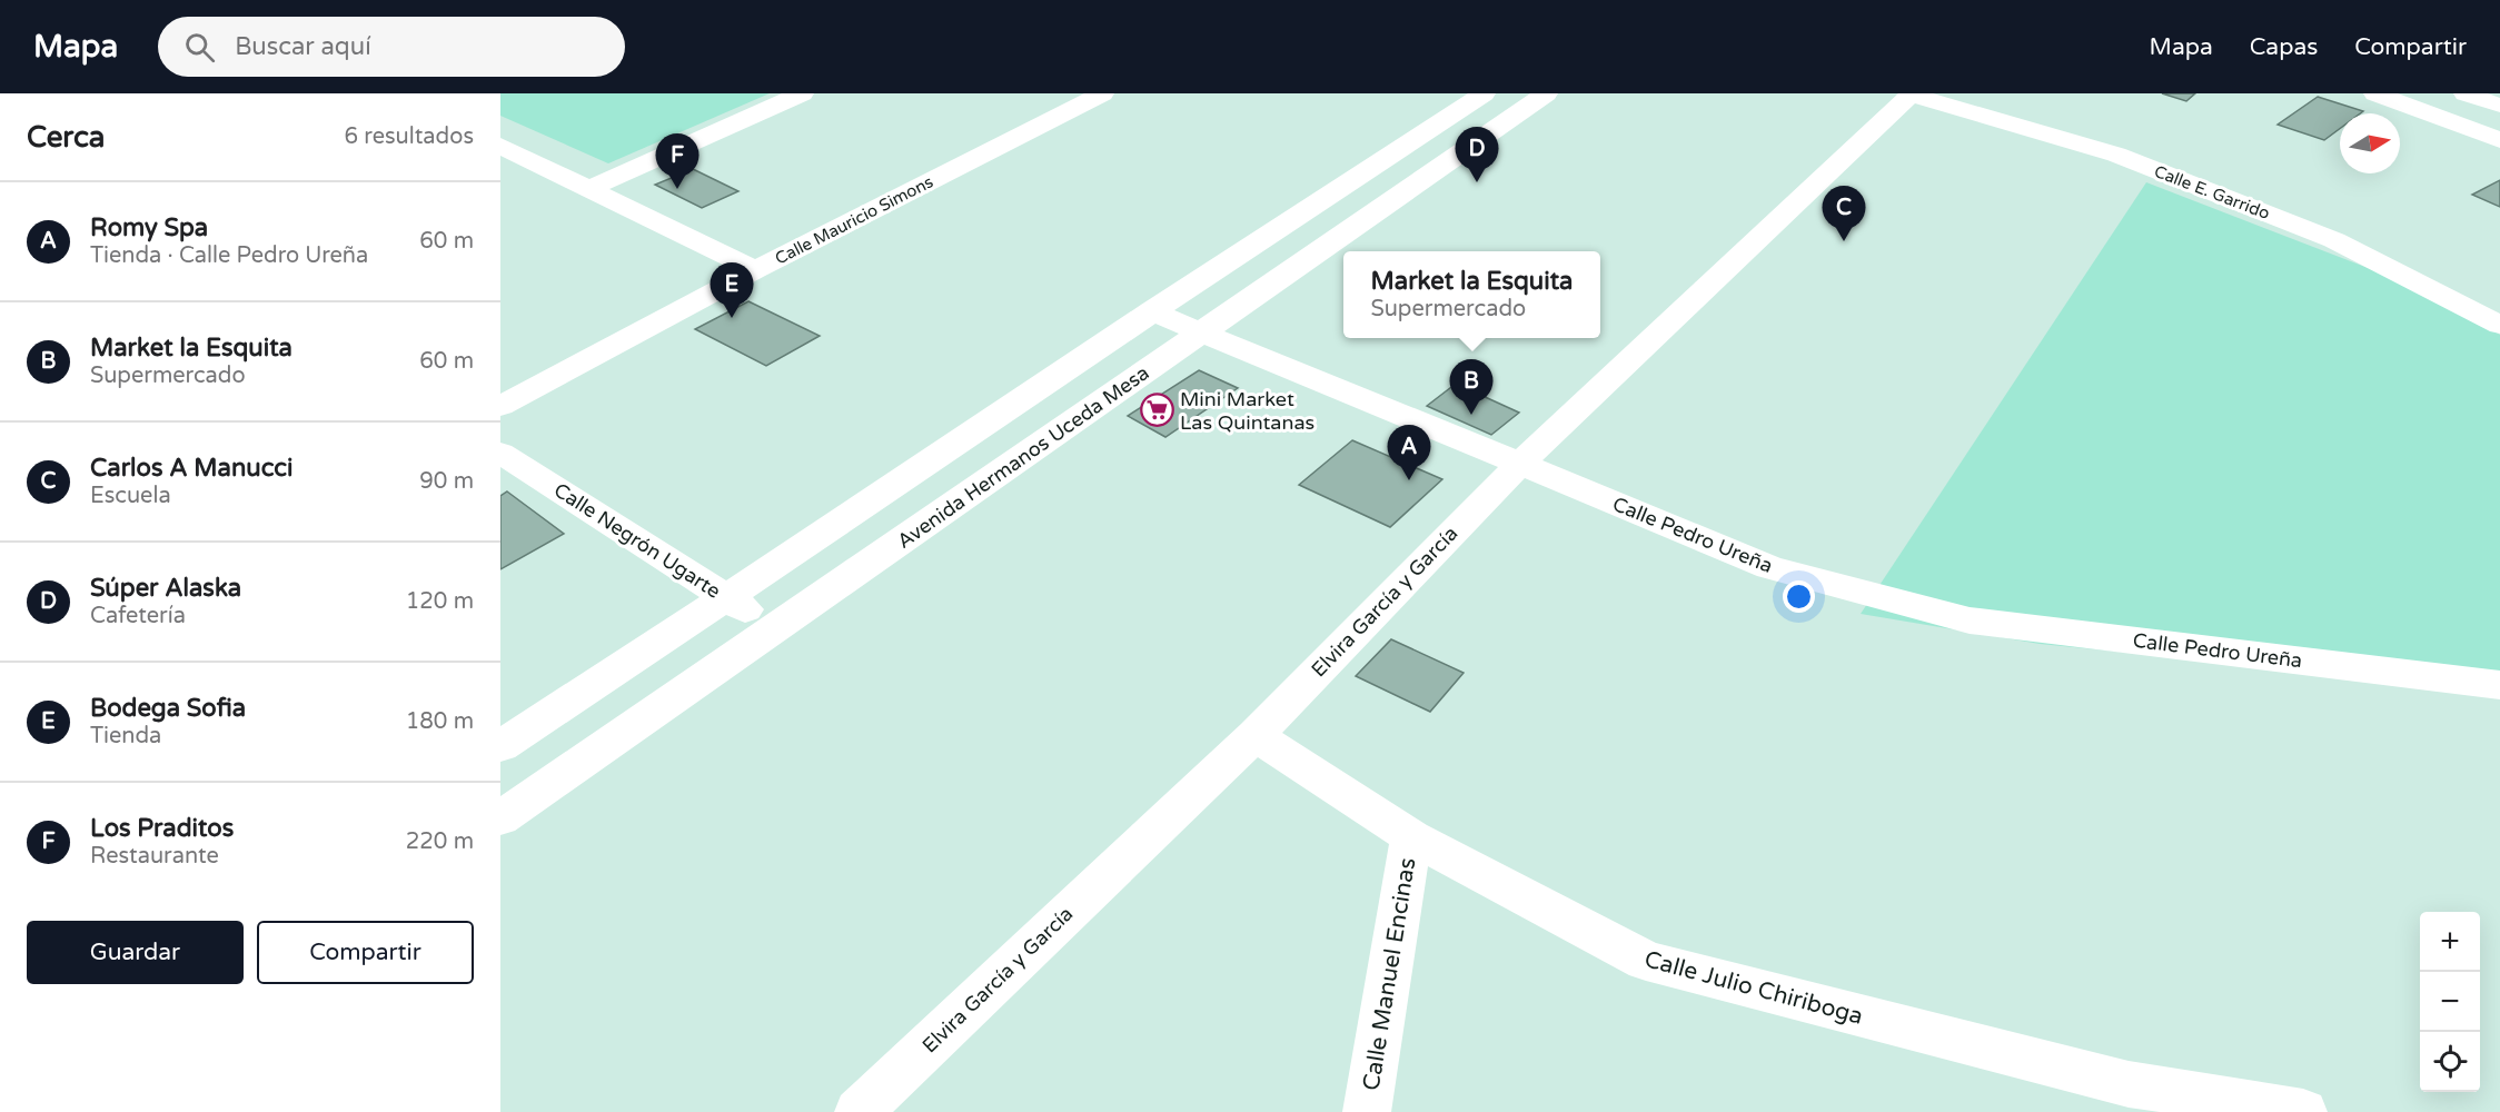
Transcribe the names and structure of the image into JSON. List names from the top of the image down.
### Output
{
  "streets": {
    "street": [
      "Calle E. Garrido",
      "Calle Mauricio Simons",
      "Avenida Hermanos Uceda Mesa",
      "Calle Pedro Ureña",
      "Calle Negrón Ugarte",
      "Elvira García y García",
      "Calle Manuel Encinas",
      "Calle Julio Chiriboga"
    ]
  },
  "crossings": [
    ["Calle E. Garrido", "Elvira García y García"],
    ["Avenida Hermanos Uceda Mesa", "Calle Pedro Ureña"],
    ["Avenida Hermanos Uceda Mesa", "Calle Negrón Ugarte"],
    ["Calle Pedro Ureña", "Elvira García y García"],
    ["Elvira García y García", "Calle Julio Chiriboga"],
    ["Calle Manuel Encinas", "Calle Julio Chiriboga"]
  ],
  "places": {
    "supermarket": ["Mini Market Las Quintanas"]
  },
  "north": "right",
  "page": {
    "header": "Mapa",
    "search": "Buscar aquí",
    "nav": ["Mapa", "Capas", "Compartir"],
    "heading": ["Cerca", "6 resultados"],
    "pins": [
      "D",
      "F",
      "C",
      "E",
      "B",
      "A"
    ],
    "list": [
      {
        "mark": "A",
        "name": "Romy Spa",
        "note": "Tienda · Calle Pedro Ureña",
        "value": "60 m"
      },
      {
        "mark": "B",
        "name": "Market la Esquita",
        "note": "Supermercado",
        "value": "60 m"
      },
      {
        "mark": "C",
        "name": "Carlos A Manucci",
        "note": "Escuela",
        "value": "90 m"
      },
      {
        "mark": "D",
        "name": "Súper Alaska",
        "note": "Cafetería",
        "value": "120 m"
      },
      {
        "mark": "E",
        "name": "Bodega Sofia",
        "note": "Tienda",
        "value": "180 m"
      },
      {
        "mark": "F",
        "name": "Los Praditos",
        "note": "Restaurante",
        "value": "220 m"
      }
    ],
    "popup": ["Market la Esquita", "Supermercado"],
    "buttons": ["Guardar", "Compartir"],
    "map_buttons": ["+", "−"]
  }
}
